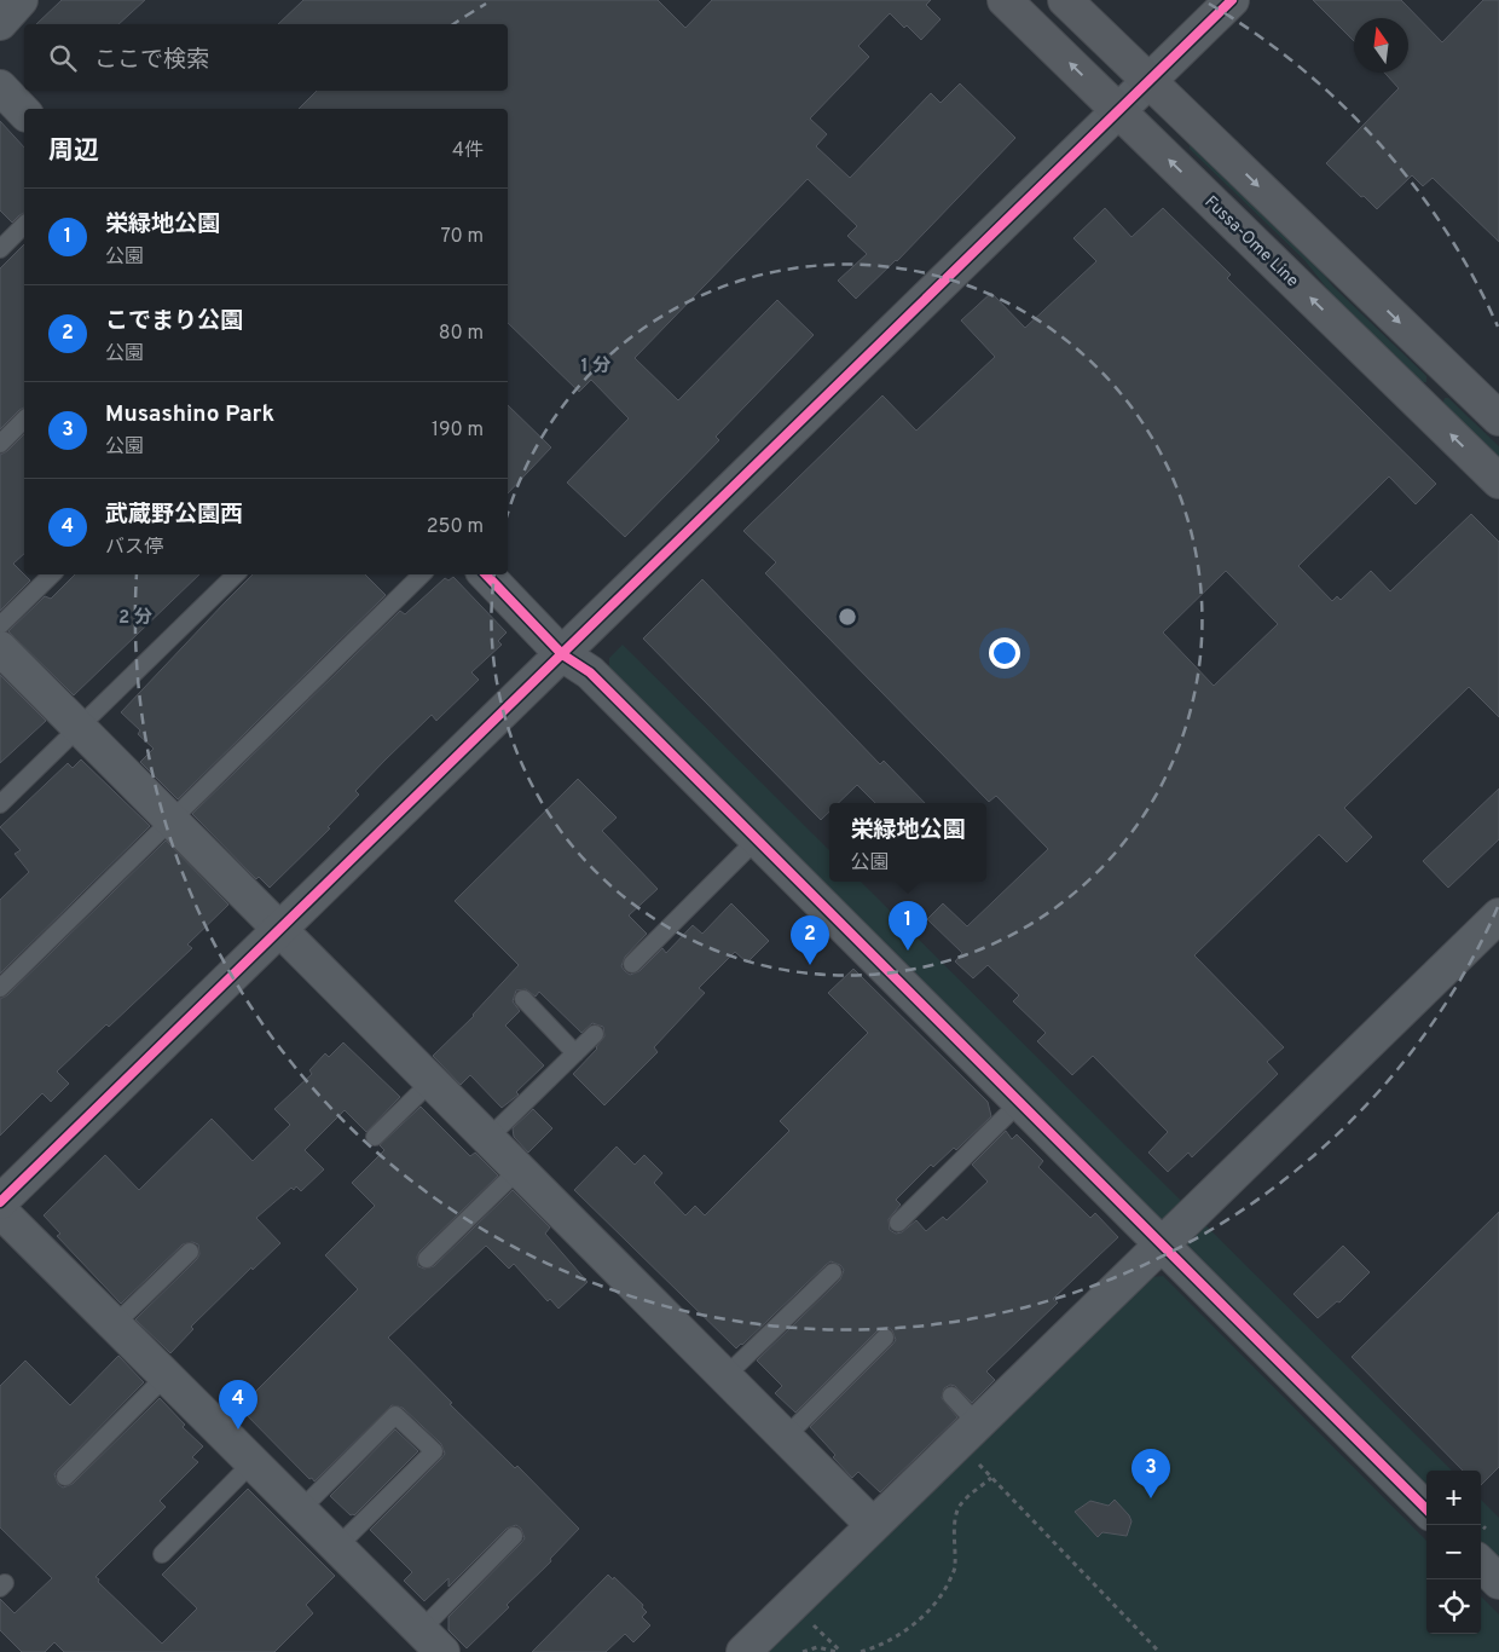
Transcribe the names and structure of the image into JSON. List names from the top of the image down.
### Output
{
  "streets": {
    "main road": ["Fussa-Ome Line"]
  },
  "north": "top",
  "page": {
    "search": "ここで検索",
    "heading": ["周辺", "4件"],
    "list": [
      {
        "mark": "1",
        "name": "栄緑地公園",
        "note": "公園",
        "value": "70 m"
      },
      {
        "mark": "2",
        "name": "こでまり公園",
        "note": "公園",
        "value": "80 m"
      },
      {
        "mark": "3",
        "name": "Musashino Park",
        "note": "公園",
        "value": "190 m"
      },
      {
        "mark": "4",
        "name": "武蔵野公園西",
        "note": "バス停",
        "value": "250 m"
      }
    ],
    "popup": ["栄緑地公園", "公園"],
    "pins": [
      "1",
      "2",
      "4",
      "3"
    ],
    "map_buttons": ["+", "−"]
  },
  "rings": ["1 分", "2 分"]
}
